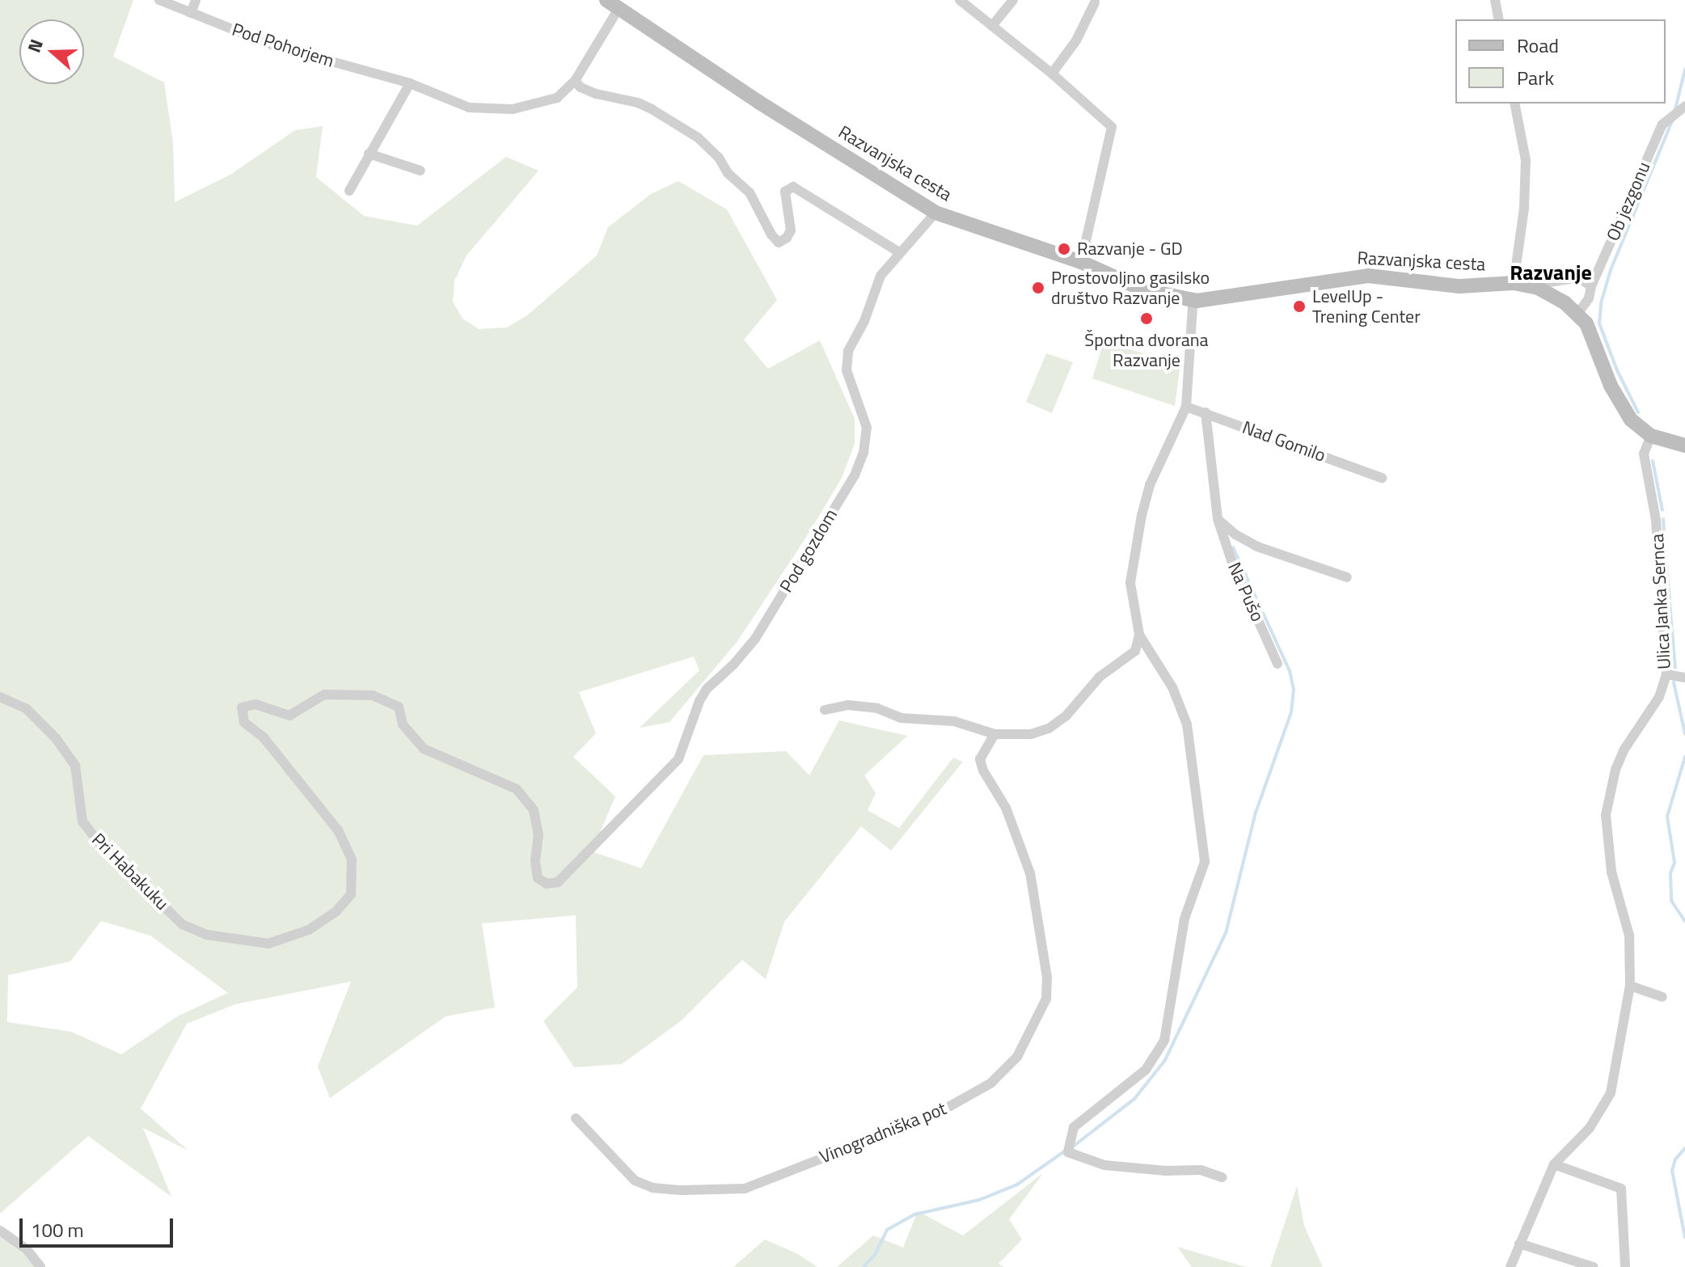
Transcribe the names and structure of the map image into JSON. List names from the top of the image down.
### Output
{
  "streets": {
    "street": [
      "Pod Pohorjem",
      "Razvanjska cesta",
      "Ob jezgonu",
      "Nad Gomilo",
      "Pod gozdom",
      "Na Pušo",
      "Ulica Janka Sernca",
      "Pri Habakuku",
      "Vinogradniška pot"
    ]
  },
  "crossings": [
    ["Pod Pohorjem", "Razvanjska cesta"],
    ["Razvanjska cesta", "Ob jezgonu"],
    ["Razvanjska cesta", "Pod gozdom"],
    ["Razvanjska cesta", "Ulica Janka Sernca"],
    ["Nad Gomilo", "Na Pušo"],
    ["Pod gozdom", "Pri Habakuku"]
  ],
  "districts": ["Razvanje"],
  "places": [
    "Razvanje - GD",
    "Prostovoljno gasilsko društvo Razvanje",
    "LevelUp - Trening Center",
    "Športna dvorana Razvanje"
  ],
  "legend": ["Road", "Park"],
  "scale_bar": "100 m",
  "north": "left"
}
